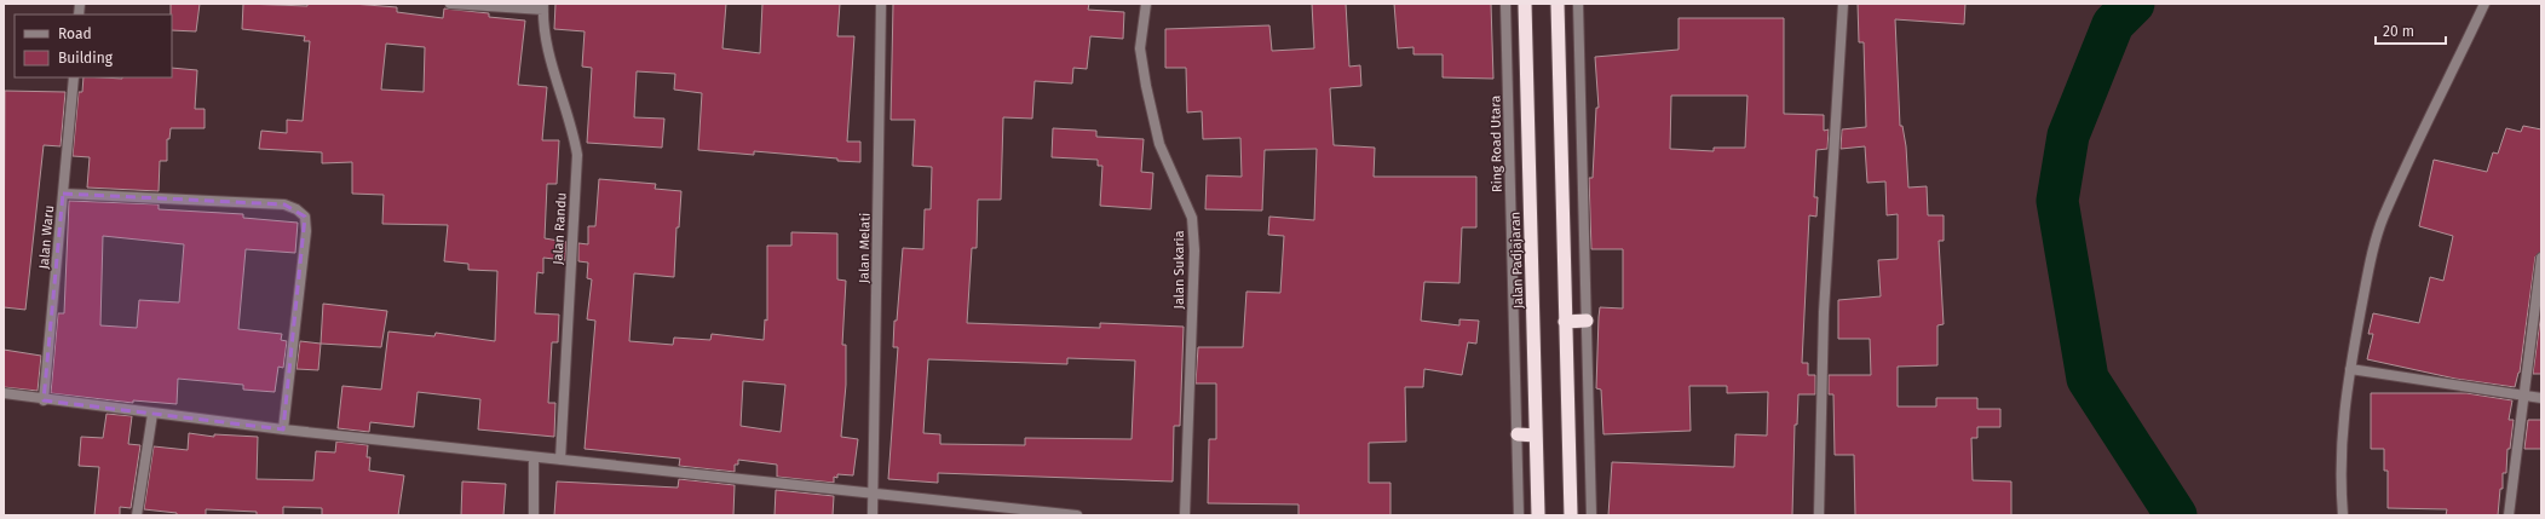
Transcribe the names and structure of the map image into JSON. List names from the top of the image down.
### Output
{
  "streets": {
    "highway": ["Jalan Padjajaran"],
    "street": [
      "Ring Road Utara",
      "Jalan Randu",
      "Jalan Waru",
      "Jalan Melati",
      "Jalan Sukaria"
    ]
  },
  "legend": ["Road", "Building"],
  "scale_bar": "20 m"
}
